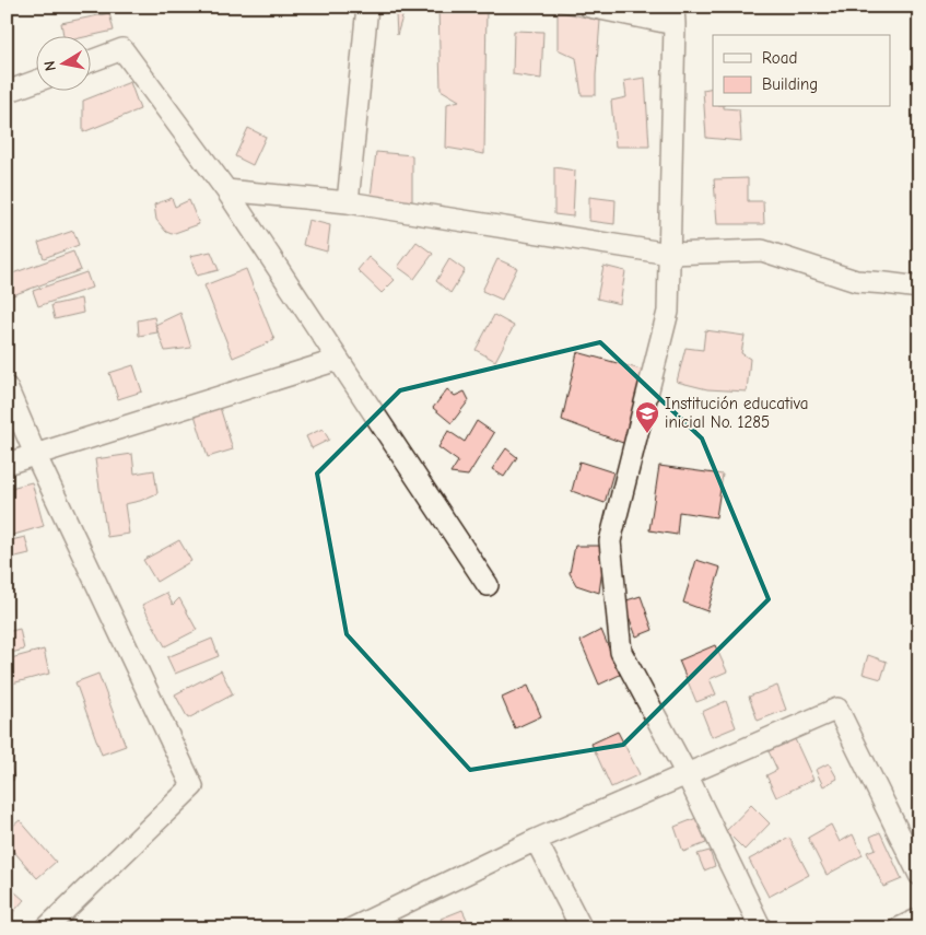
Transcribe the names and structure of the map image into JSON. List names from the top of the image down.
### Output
{
  "places": {
    "school or university": ["Institución educativa inicial No. 1285"]
  },
  "legend": ["Road", "Building"],
  "north": "left"
}
